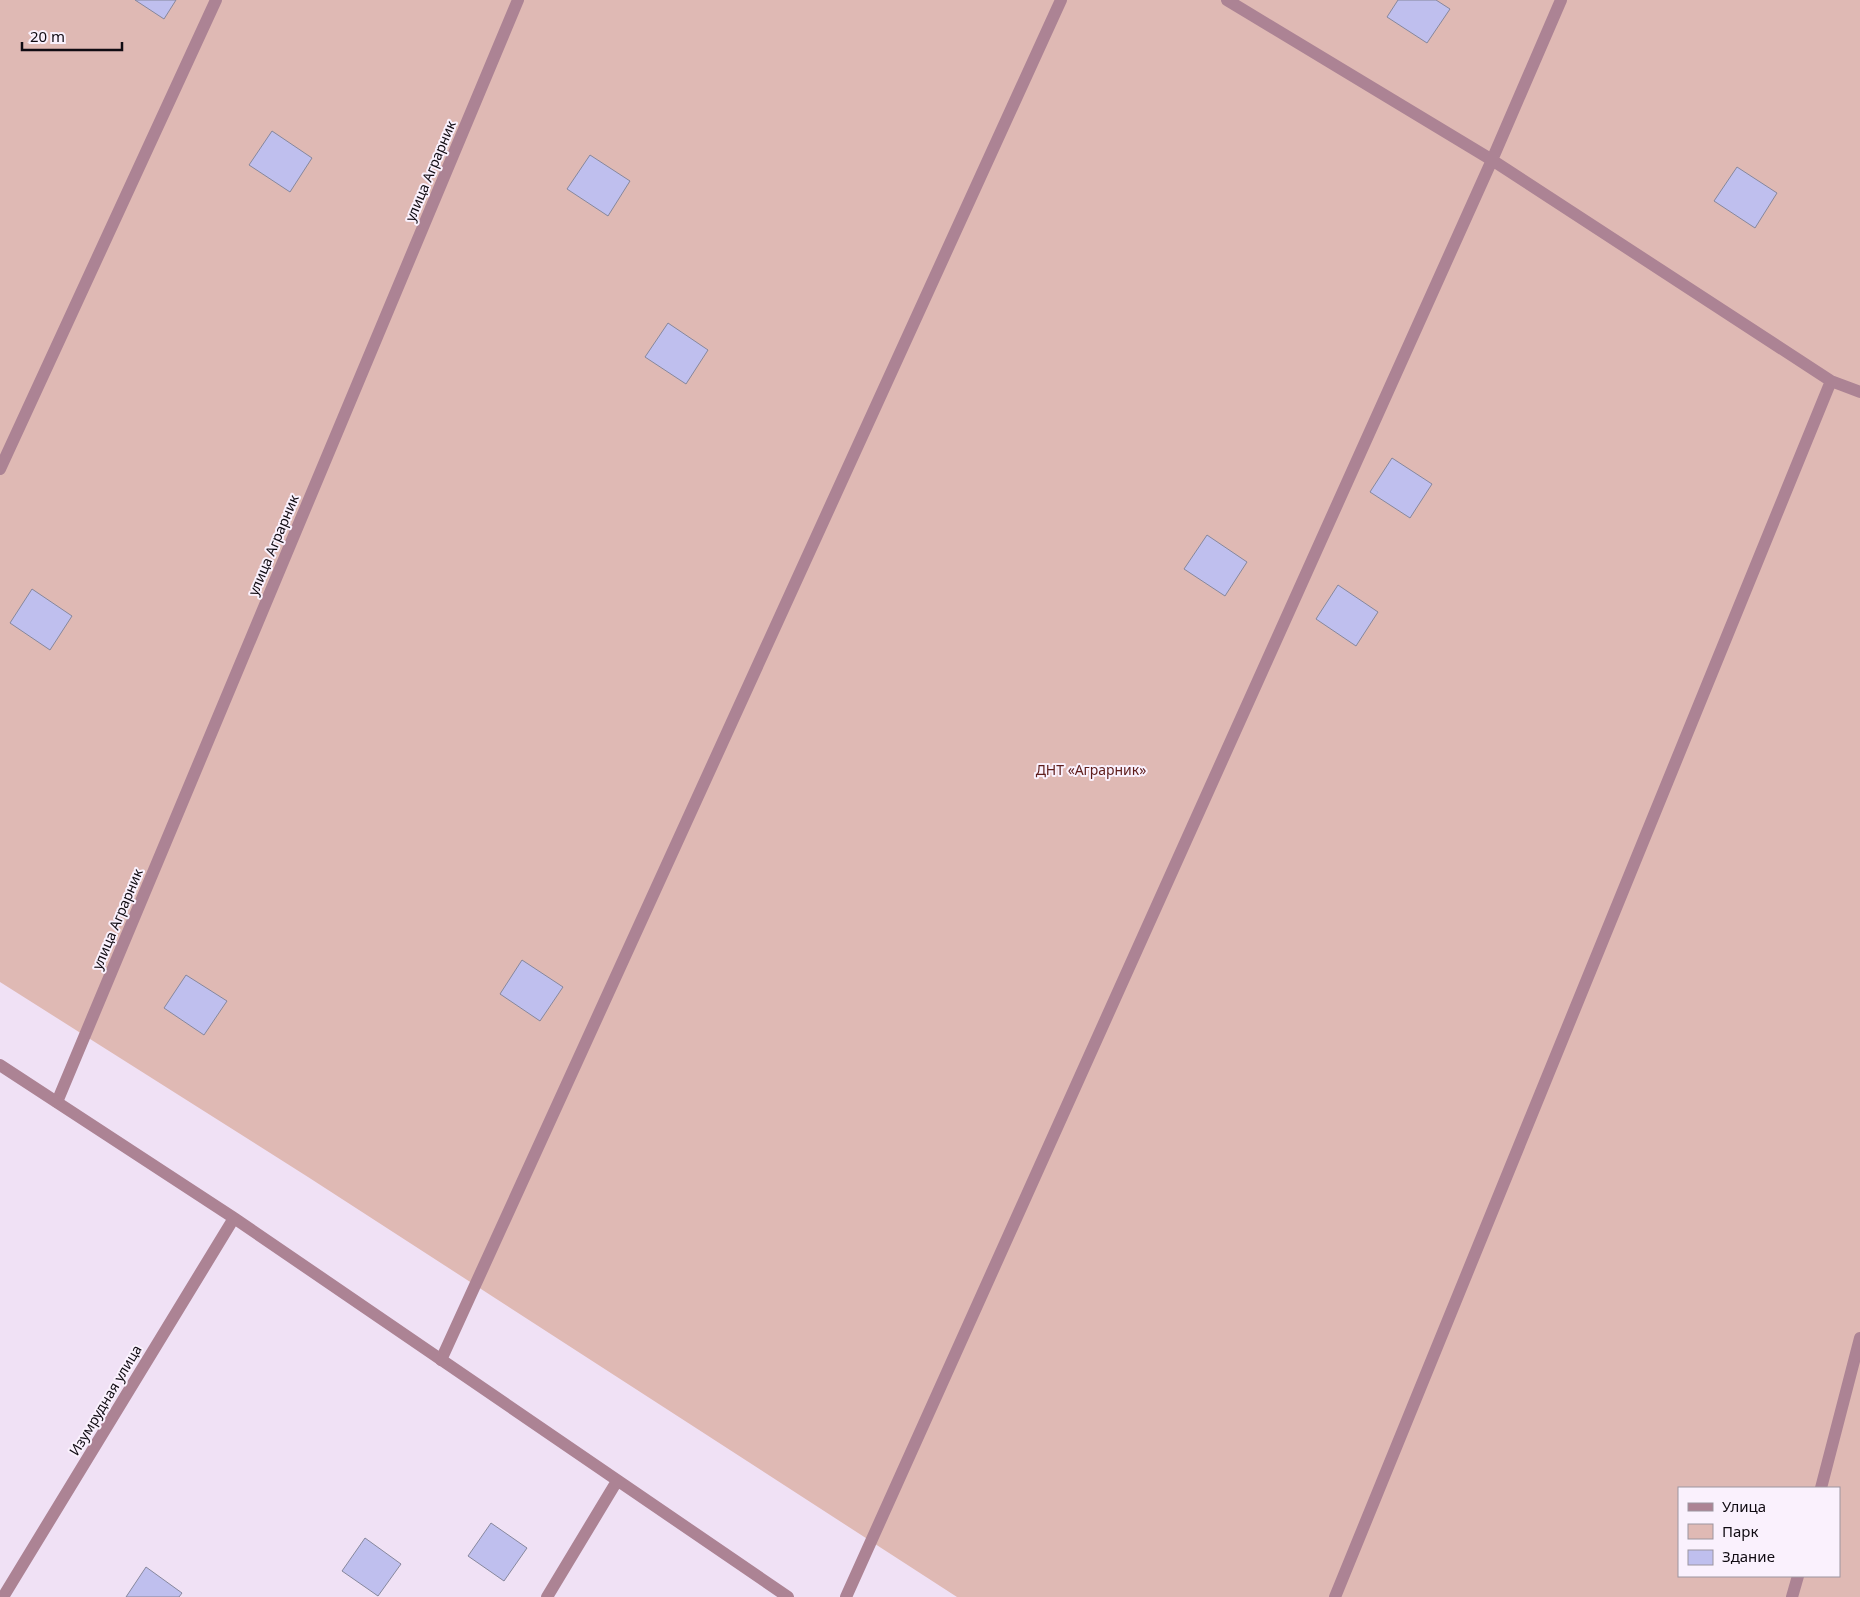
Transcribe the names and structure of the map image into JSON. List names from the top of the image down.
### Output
{
  "streets": {
    "street": ["улица Аграрник", "Изумрудная улица"]
  },
  "parks": ["ДНТ «Аграрник»"],
  "legend": ["Улица", "Парк", "Здание"],
  "scale_bar": "20 m"
}
